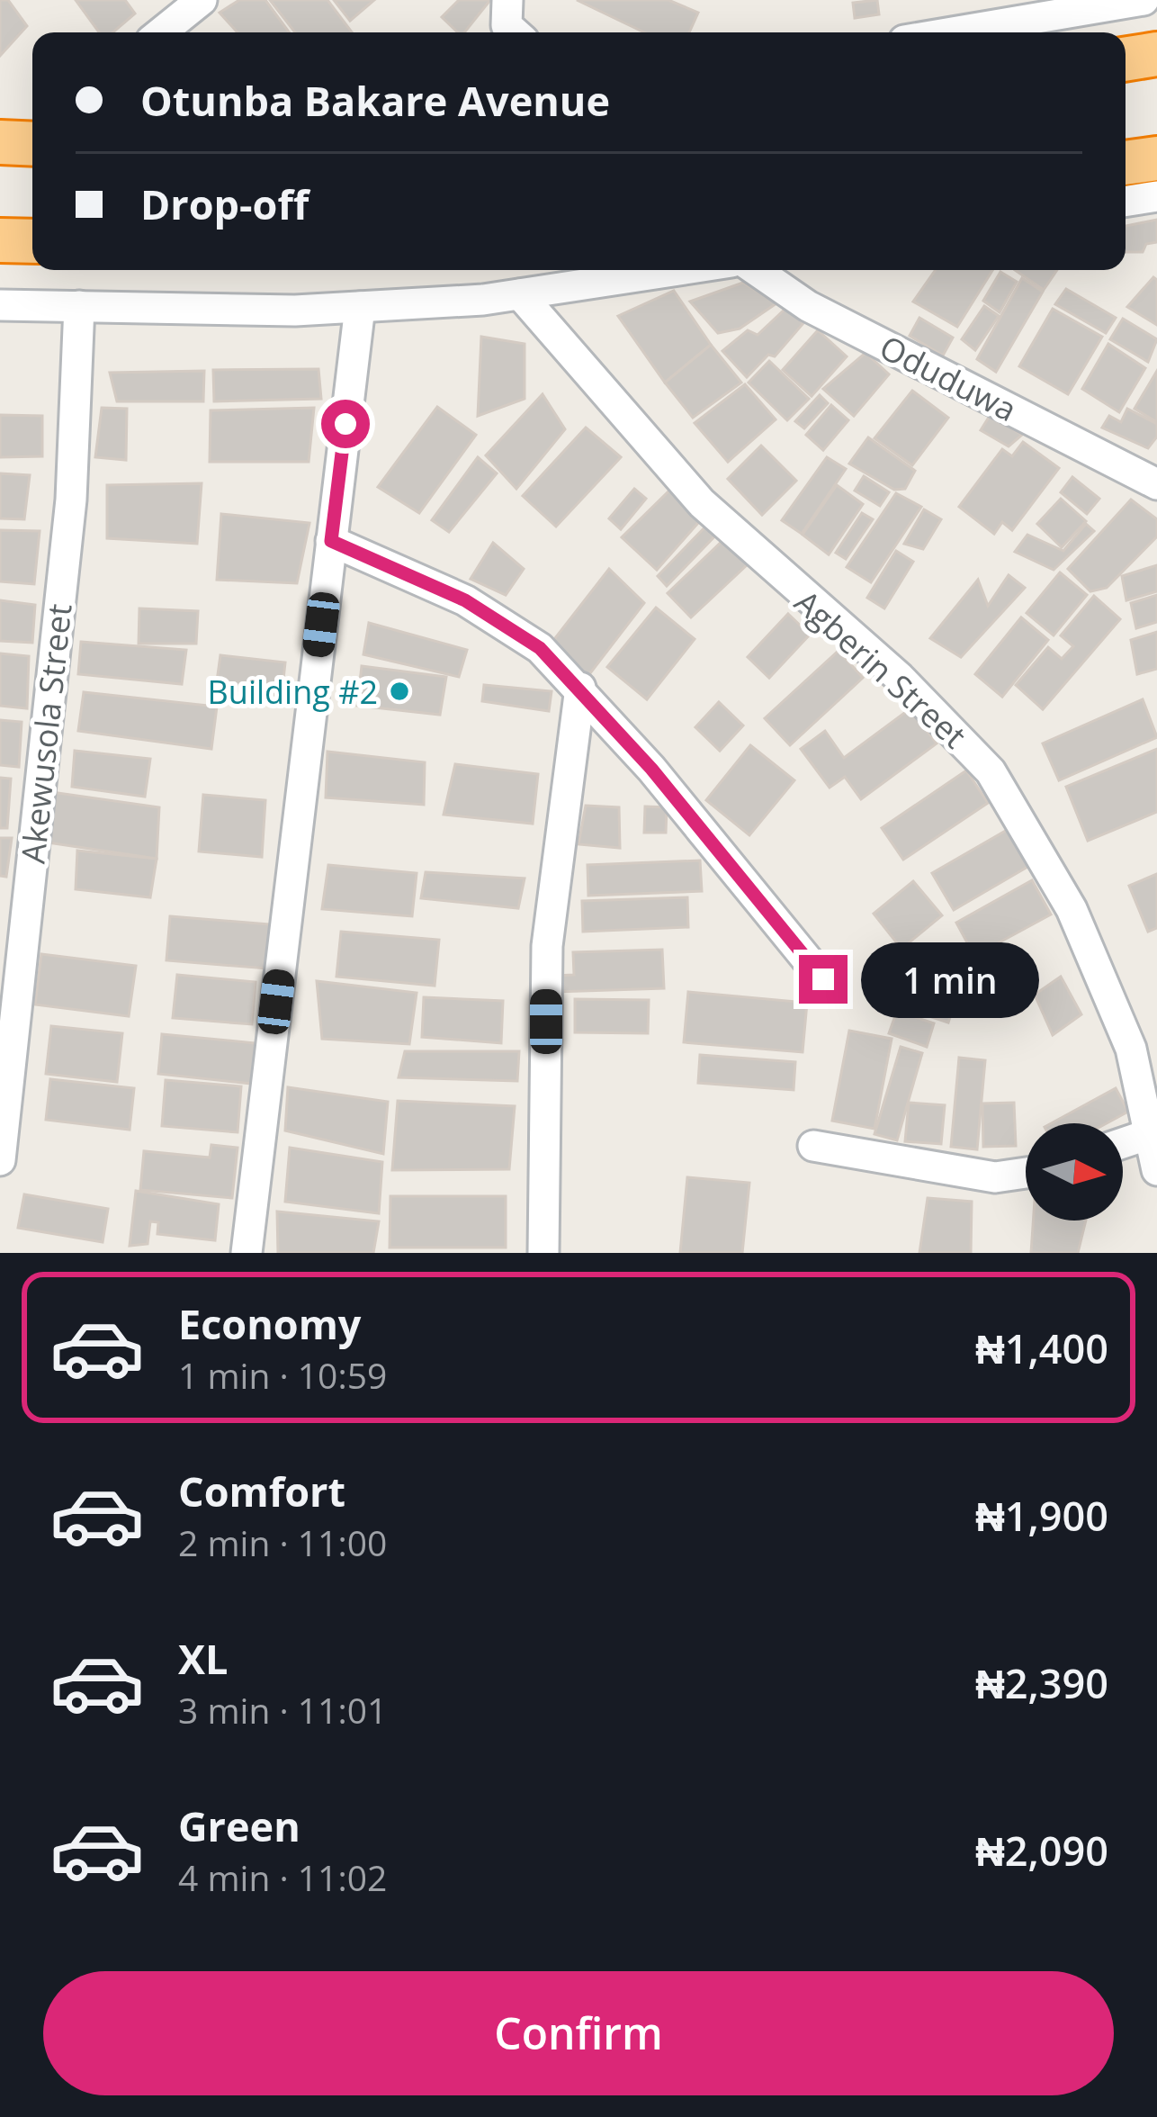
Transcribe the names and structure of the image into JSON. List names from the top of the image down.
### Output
{
  "streets": {
    "street": ["Oduduwa", "Agberin Street", "Akewusola Street"]
  },
  "places": ["Building #2"],
  "north": "right",
  "page": {
    "banner": ["Otunba Bakare Avenue", "Drop-off"],
    "bubble": "1 min",
    "list": [
      {
        "name": "Economy",
        "note": "1 min · 10:59",
        "value": "₦1,400"
      },
      {
        "name": "Comfort",
        "note": "2 min · 11:00",
        "value": "₦1,900"
      },
      {
        "name": "XL",
        "note": "3 min · 11:01",
        "value": "₦2,390"
      },
      {
        "name": "Green",
        "note": "4 min · 11:02",
        "value": "₦2,090"
      }
    ],
    "buttons": "Confirm"
  }
}
